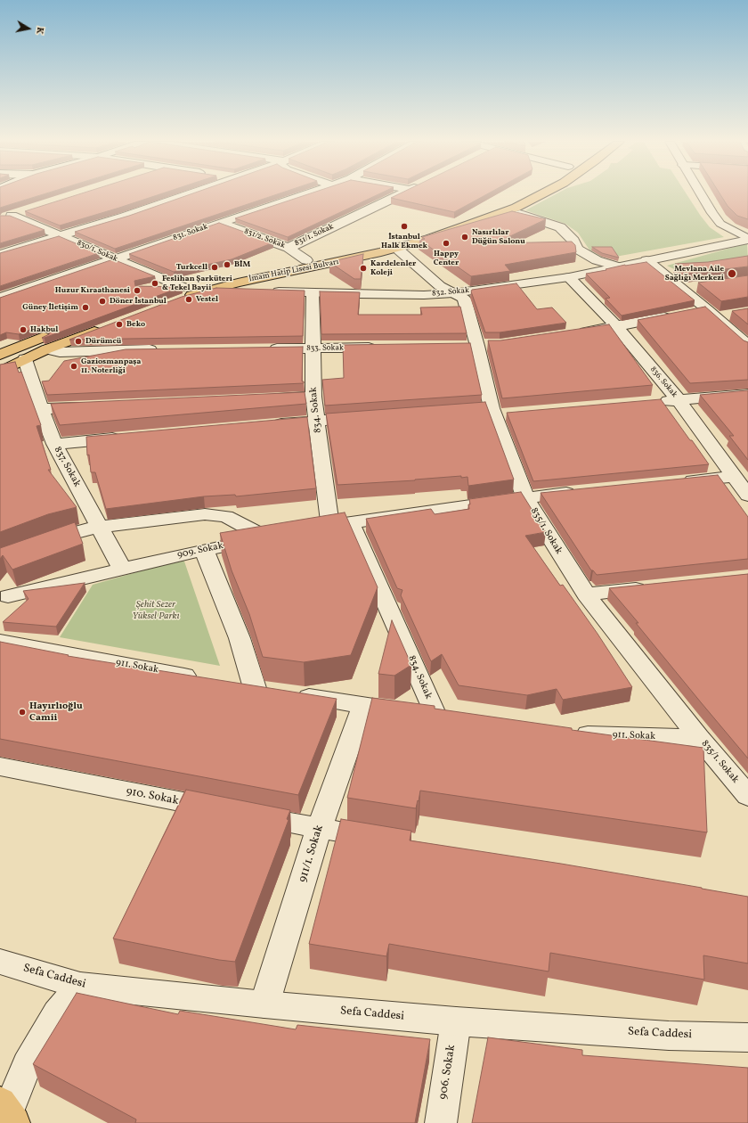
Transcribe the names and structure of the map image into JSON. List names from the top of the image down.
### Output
{
  "streets": {
    "main road": ["İmam Hatip Lisesi Bulvarı"],
    "street": [
      "831. Sokak",
      "831/1. Sokak",
      "831/2. Sokak",
      "830/1. Sokak",
      "832. Sokak",
      "833. Sokak",
      "836. Sokak",
      "834. Sokak",
      "837. Sokak",
      "835/1. Sokak",
      "909. Sokak",
      "911. Sokak",
      "910. Sokak",
      "911/1. Sokak",
      "Sefa Caddesi",
      "906. Sokak"
    ]
  },
  "crossings": [
    ["831. Sokak", "831/2. Sokak"],
    ["831. Sokak", "830/1. Sokak"],
    ["831/1. Sokak", "831/2. Sokak"],
    ["831/2. Sokak", "İmam Hatip Lisesi Bulvarı"],
    ["830/1. Sokak", "İmam Hatip Lisesi Bulvarı"],
    ["İmam Hatip Lisesi Bulvarı", "832. Sokak"],
    ["İmam Hatip Lisesi Bulvarı", "836. Sokak"],
    ["İmam Hatip Lisesi Bulvarı", "835/1. Sokak"],
    ["832. Sokak", "836. Sokak"],
    ["832. Sokak", "834. Sokak"],
    ["832. Sokak", "835/1. Sokak"],
    ["833. Sokak", "834. Sokak"],
    ["834. Sokak", "911/1. Sokak"],
    ["837. Sokak", "909. Sokak"],
    ["835/1. Sokak", "911. Sokak"],
    ["910. Sokak", "911/1. Sokak"],
    ["911/1. Sokak", "Sefa Caddesi"],
    ["Sefa Caddesi", "906. Sokak"]
  ],
  "parks": ["Şehit Sezer Yüksel Parkı"],
  "places": [
    "İstanbul Halk Ekmek",
    "Nasırlılar Düğün Salonu",
    "Happy Center",
    "BİM",
    "Turkcell",
    "Kardelenler Koleji",
    "Mevlana Aile Sağlığı Merkezi",
    "Feslihan Şarküteri & Tekel Bayii",
    "Huzur Kıraathanesi",
    "Vestel",
    "Döner İstanbul",
    "Güney İletişim",
    "Beko",
    "Hakbul",
    "Dürümcü",
    "Gaziosmanpaşa 11. Noterliği",
    "Hayırlıoğlu Camii"
  ],
  "north": "right"
}
